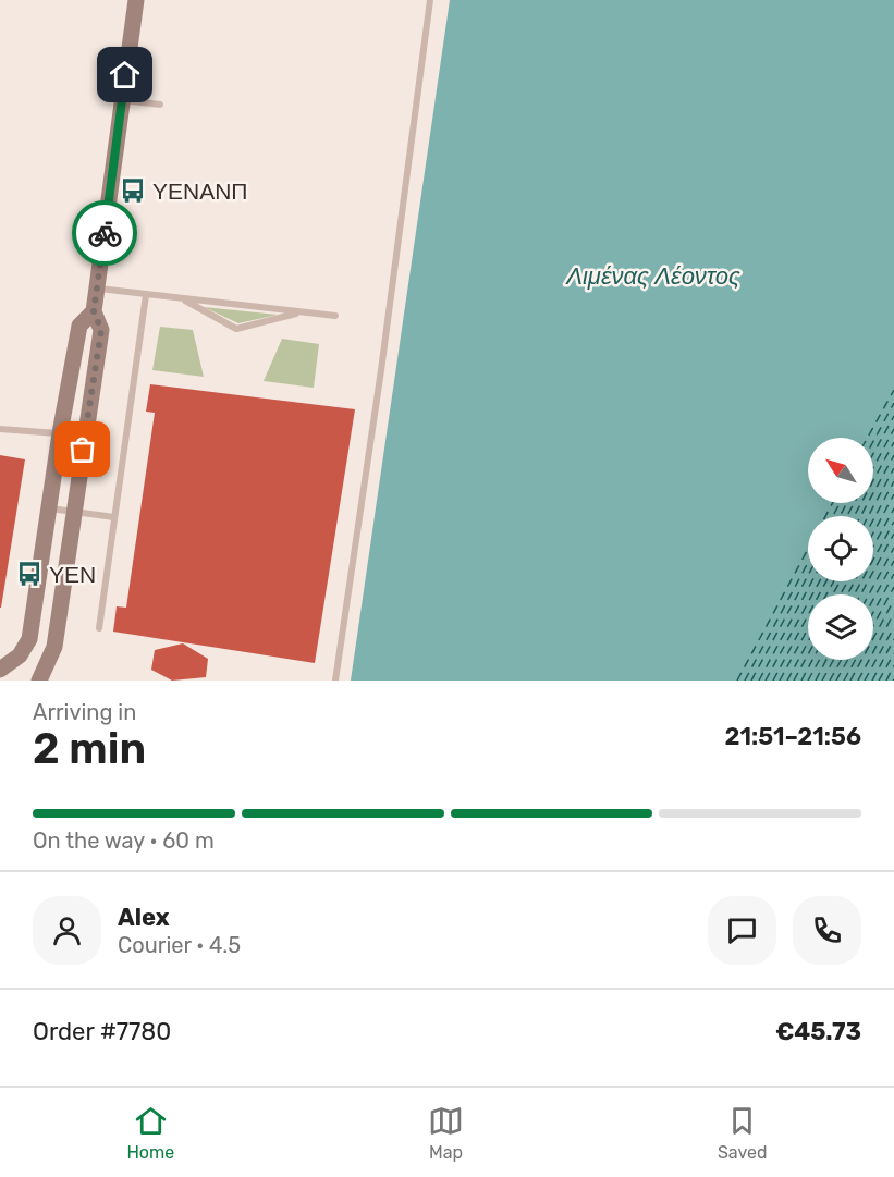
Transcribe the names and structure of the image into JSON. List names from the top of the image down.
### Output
{
  "water": ["Λιμένας Λέοντος"],
  "places": {
    "bus stop": ["ΥΕΝΑΝΠ", "ΥΕΝ"]
  },
  "north": "top left",
  "page": {
    "heading": ["2 min", "Arriving in", "21:51–21:56"],
    "panel": [
      "Alex",
      "Courier · 4.5",
      "Order #7780",
      "€45.73"
    ],
    "bar": "On the way · 60 m",
    "tabs": ["Home", "Map", "Saved"]
  }
}
